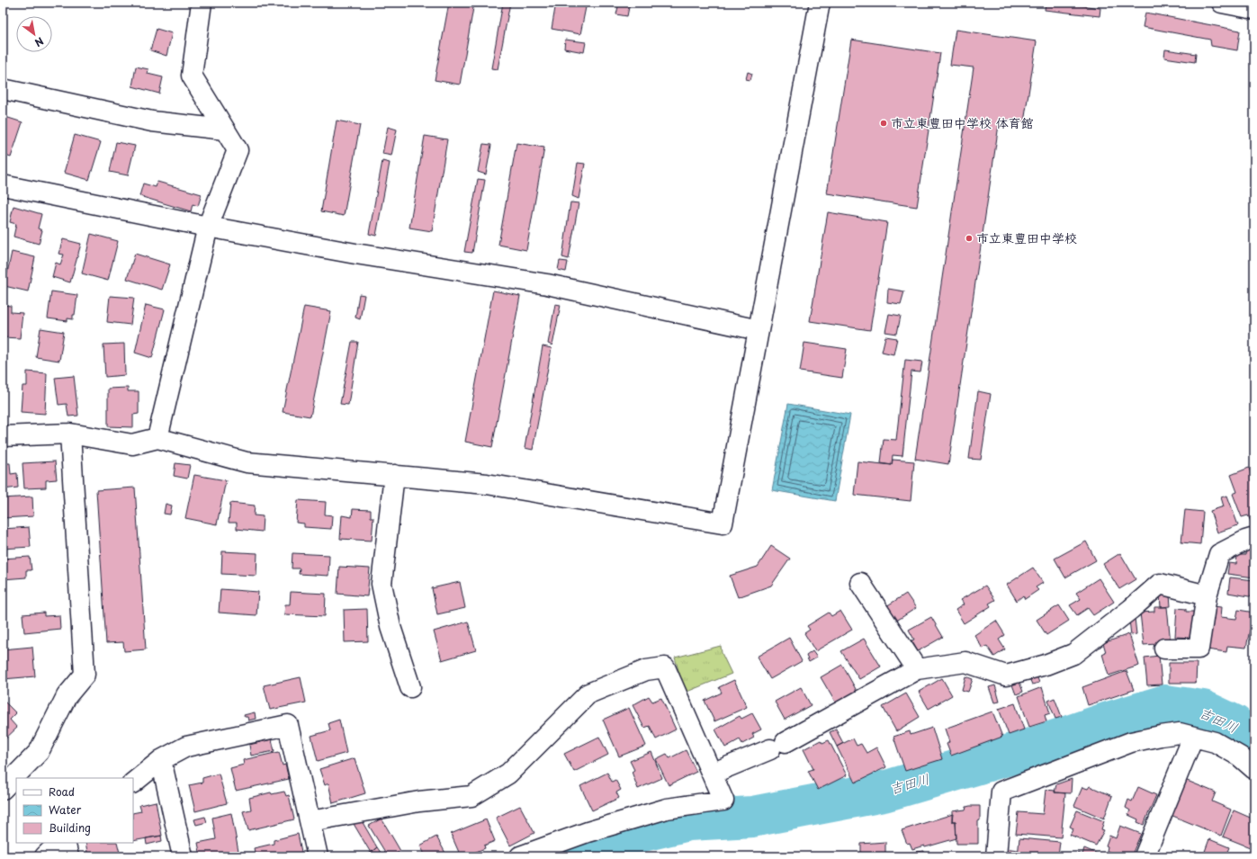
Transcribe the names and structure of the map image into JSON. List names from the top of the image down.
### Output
{
  "water": ["吉田川"],
  "places": ["市立東豊田中学校 体育館", "市立東豊田中学校"],
  "legend": ["Road", "Water", "Building"],
  "north": "bottom right"
}
